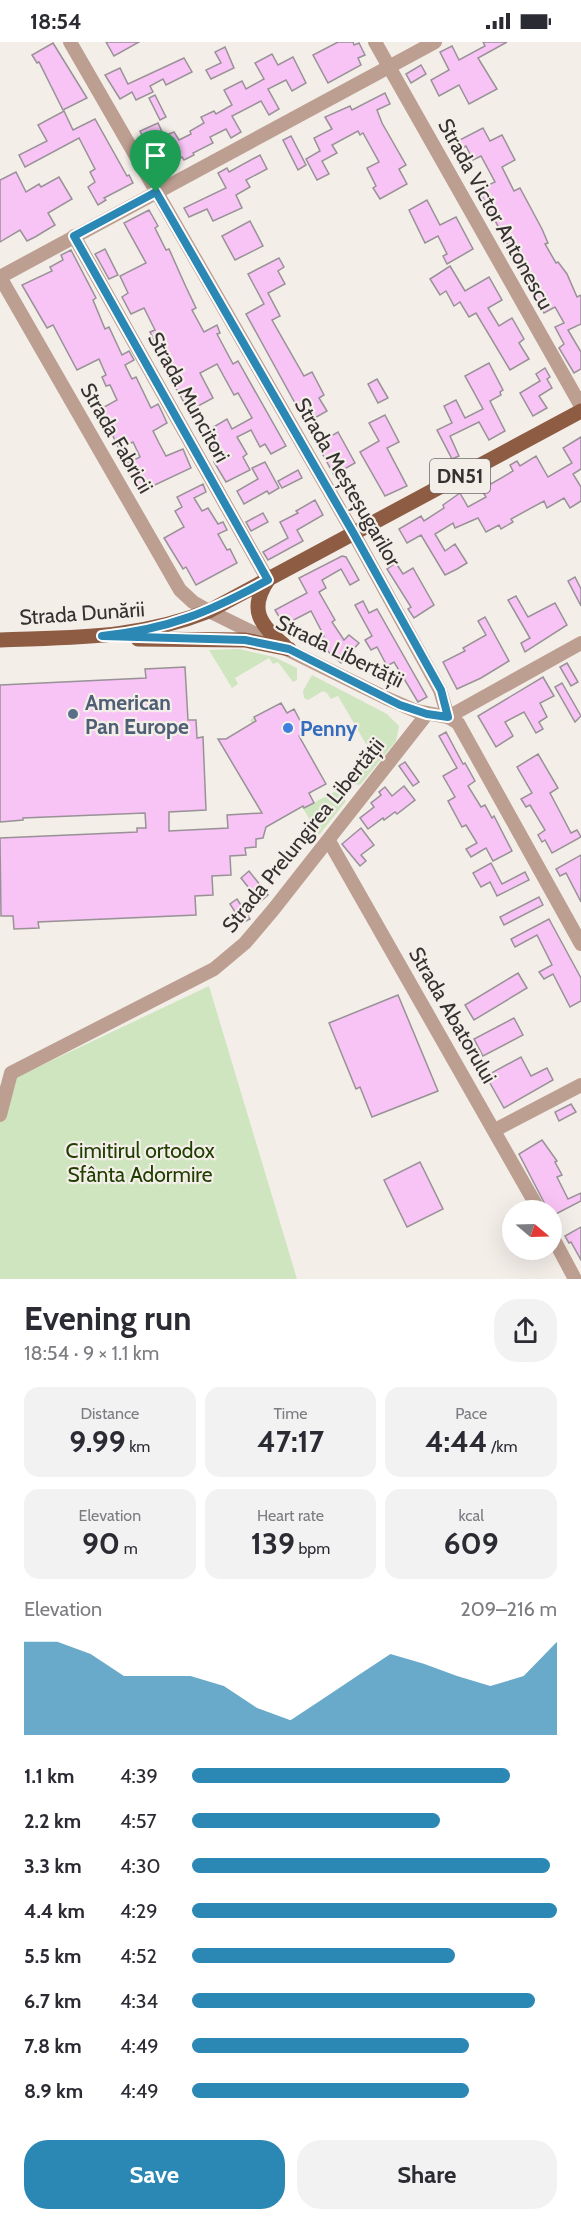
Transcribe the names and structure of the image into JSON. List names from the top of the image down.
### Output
{
  "streets": {
    "main road": ["DN51", "Strada Dunării"],
    "street": [
      "Strada Victor Antonescu",
      "Strada Muncitori",
      "Strada Fabricii",
      "Strada Meșteșugarilor",
      "Strada Libertății",
      "Strada Prelungirea Libertății",
      "Strada Abatorului"
    ]
  },
  "crossings": [
    ["Strada Victor Antonescu", "Strada Dunării"],
    ["Strada Muncitori", "Strada Dunării"],
    ["Strada Fabricii", "Strada Dunării"],
    ["Strada Fabricii", "Strada Libertății"],
    ["Strada Meșteșugarilor", "Strada Dunării"],
    ["Strada Meșteșugarilor", "Strada Libertății"],
    ["Strada Dunării", "Strada Libertății"],
    ["Strada Libertății", "Strada Prelungirea Libertății"],
    ["Strada Prelungirea Libertății", "Strada Abatorului"]
  ],
  "parks": ["Cimitirul ortodox Sfânta Adormire"],
  "places": ["American Pan Europe", "Penny"],
  "north": "right",
  "page": {
    "status": "18:54",
    "heading": ["Evening run", "18:54 · 9 × 1.1 km"],
    "stats": [
      ["Distance", "9.99 km"],
      ["Time", "47:17"],
      ["Pace", "4:44 /km"],
      ["Elevation", "90 m"],
      ["Heart rate", "139 bpm"],
      ["kcal", "609"]
    ],
    "chart": ["Elevation", "209–216 m"],
    "list": [
      {
        "name": "1.1 km",
        "note": "4:39"
      },
      {
        "name": "2.2 km",
        "note": "4:57"
      },
      {
        "name": "3.3 km",
        "note": "4:30"
      },
      {
        "name": "4.4 km",
        "note": "4:29"
      },
      {
        "name": "5.5 km",
        "note": "4:52"
      },
      {
        "name": "6.7 km",
        "note": "4:34"
      },
      {
        "name": "7.8 km",
        "note": "4:49"
      },
      {
        "name": "8.9 km",
        "note": "4:49"
      }
    ],
    "buttons": ["Save", "Share"]
  }
}
